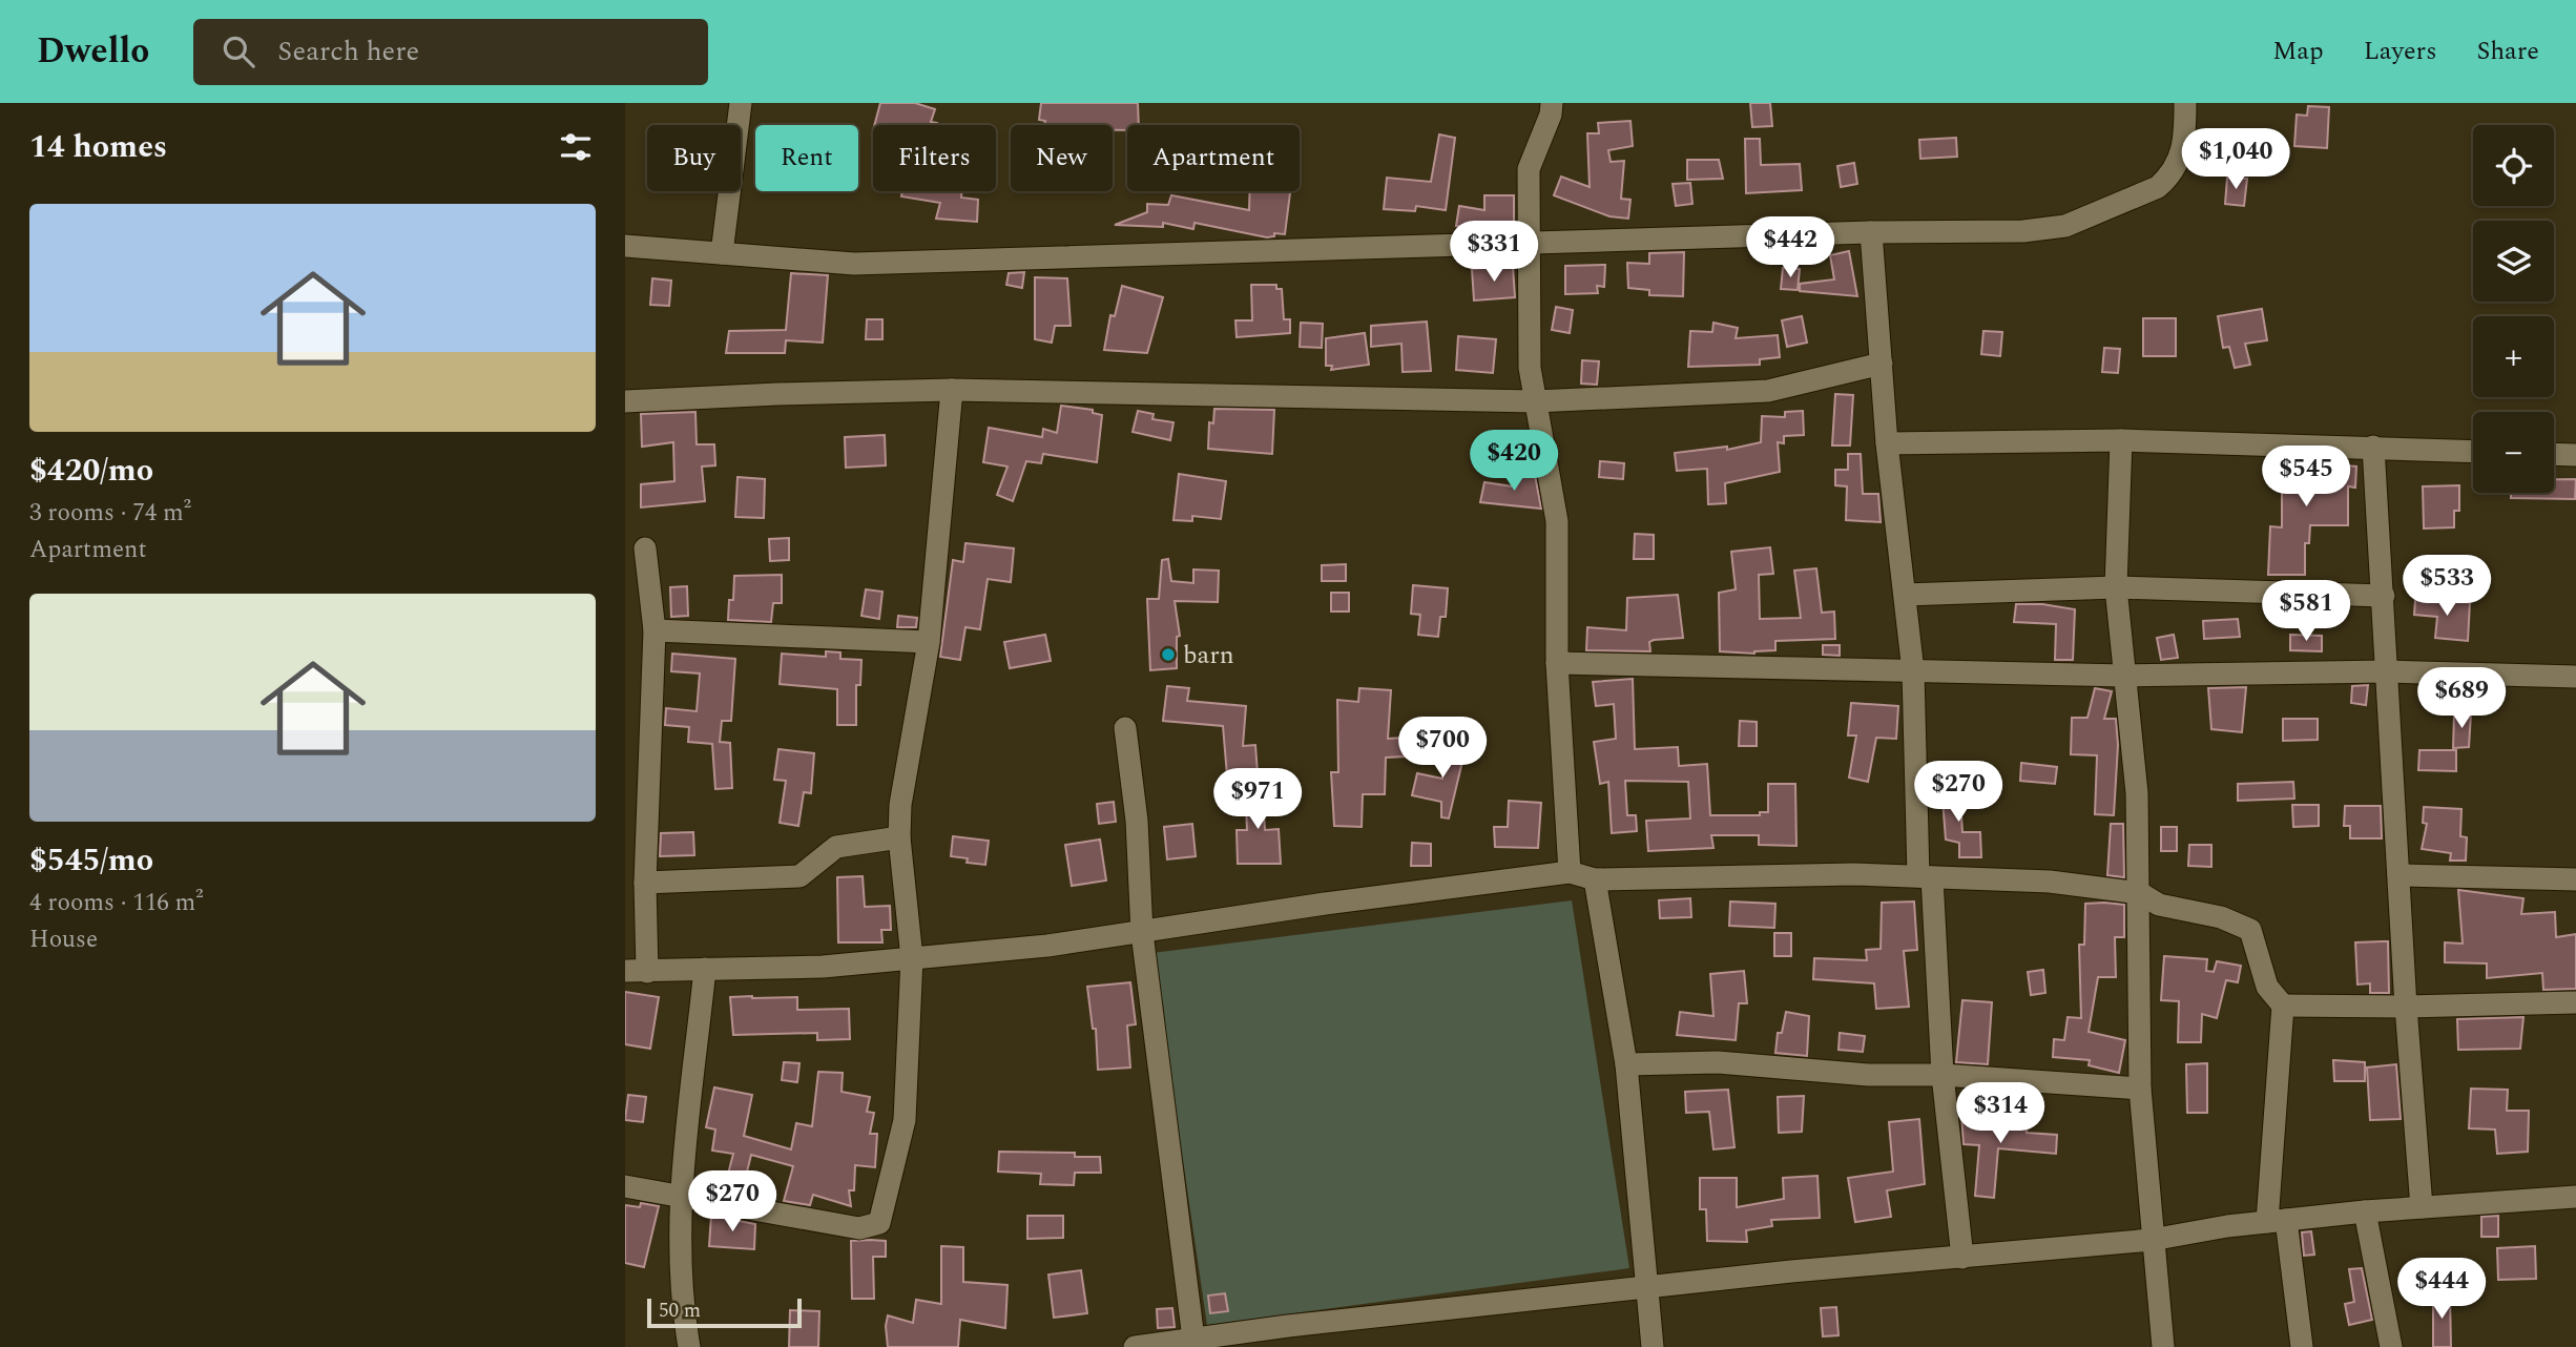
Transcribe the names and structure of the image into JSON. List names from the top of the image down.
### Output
{
  "places": ["barn"],
  "scale_bar": "50 m",
  "page": {
    "header": "Dwello",
    "search": "Search here",
    "nav": ["Map", "Layers", "Share"],
    "heading": "14 homes",
    "map_buttons": ["+", "−"],
    "chip": [
      "Buy",
      "Rent",
      "Filters",
      "New",
      "Apartment"
    ],
    "price": [
      "$1,040",
      "$442",
      "$331",
      "$420",
      "$545",
      "$533",
      "$581",
      "$689",
      "$700",
      "$270",
      "$971",
      "$314",
      "$270",
      "$444"
    ],
    "list": [
      {
        "name": "$420/mo",
        "note": "3 rooms · 74 m² · Apartment"
      },
      {
        "name": "$545/mo",
        "note": "4 rooms · 116 m² · House"
      }
    ],
    "scale": "50 m"
  }
}
